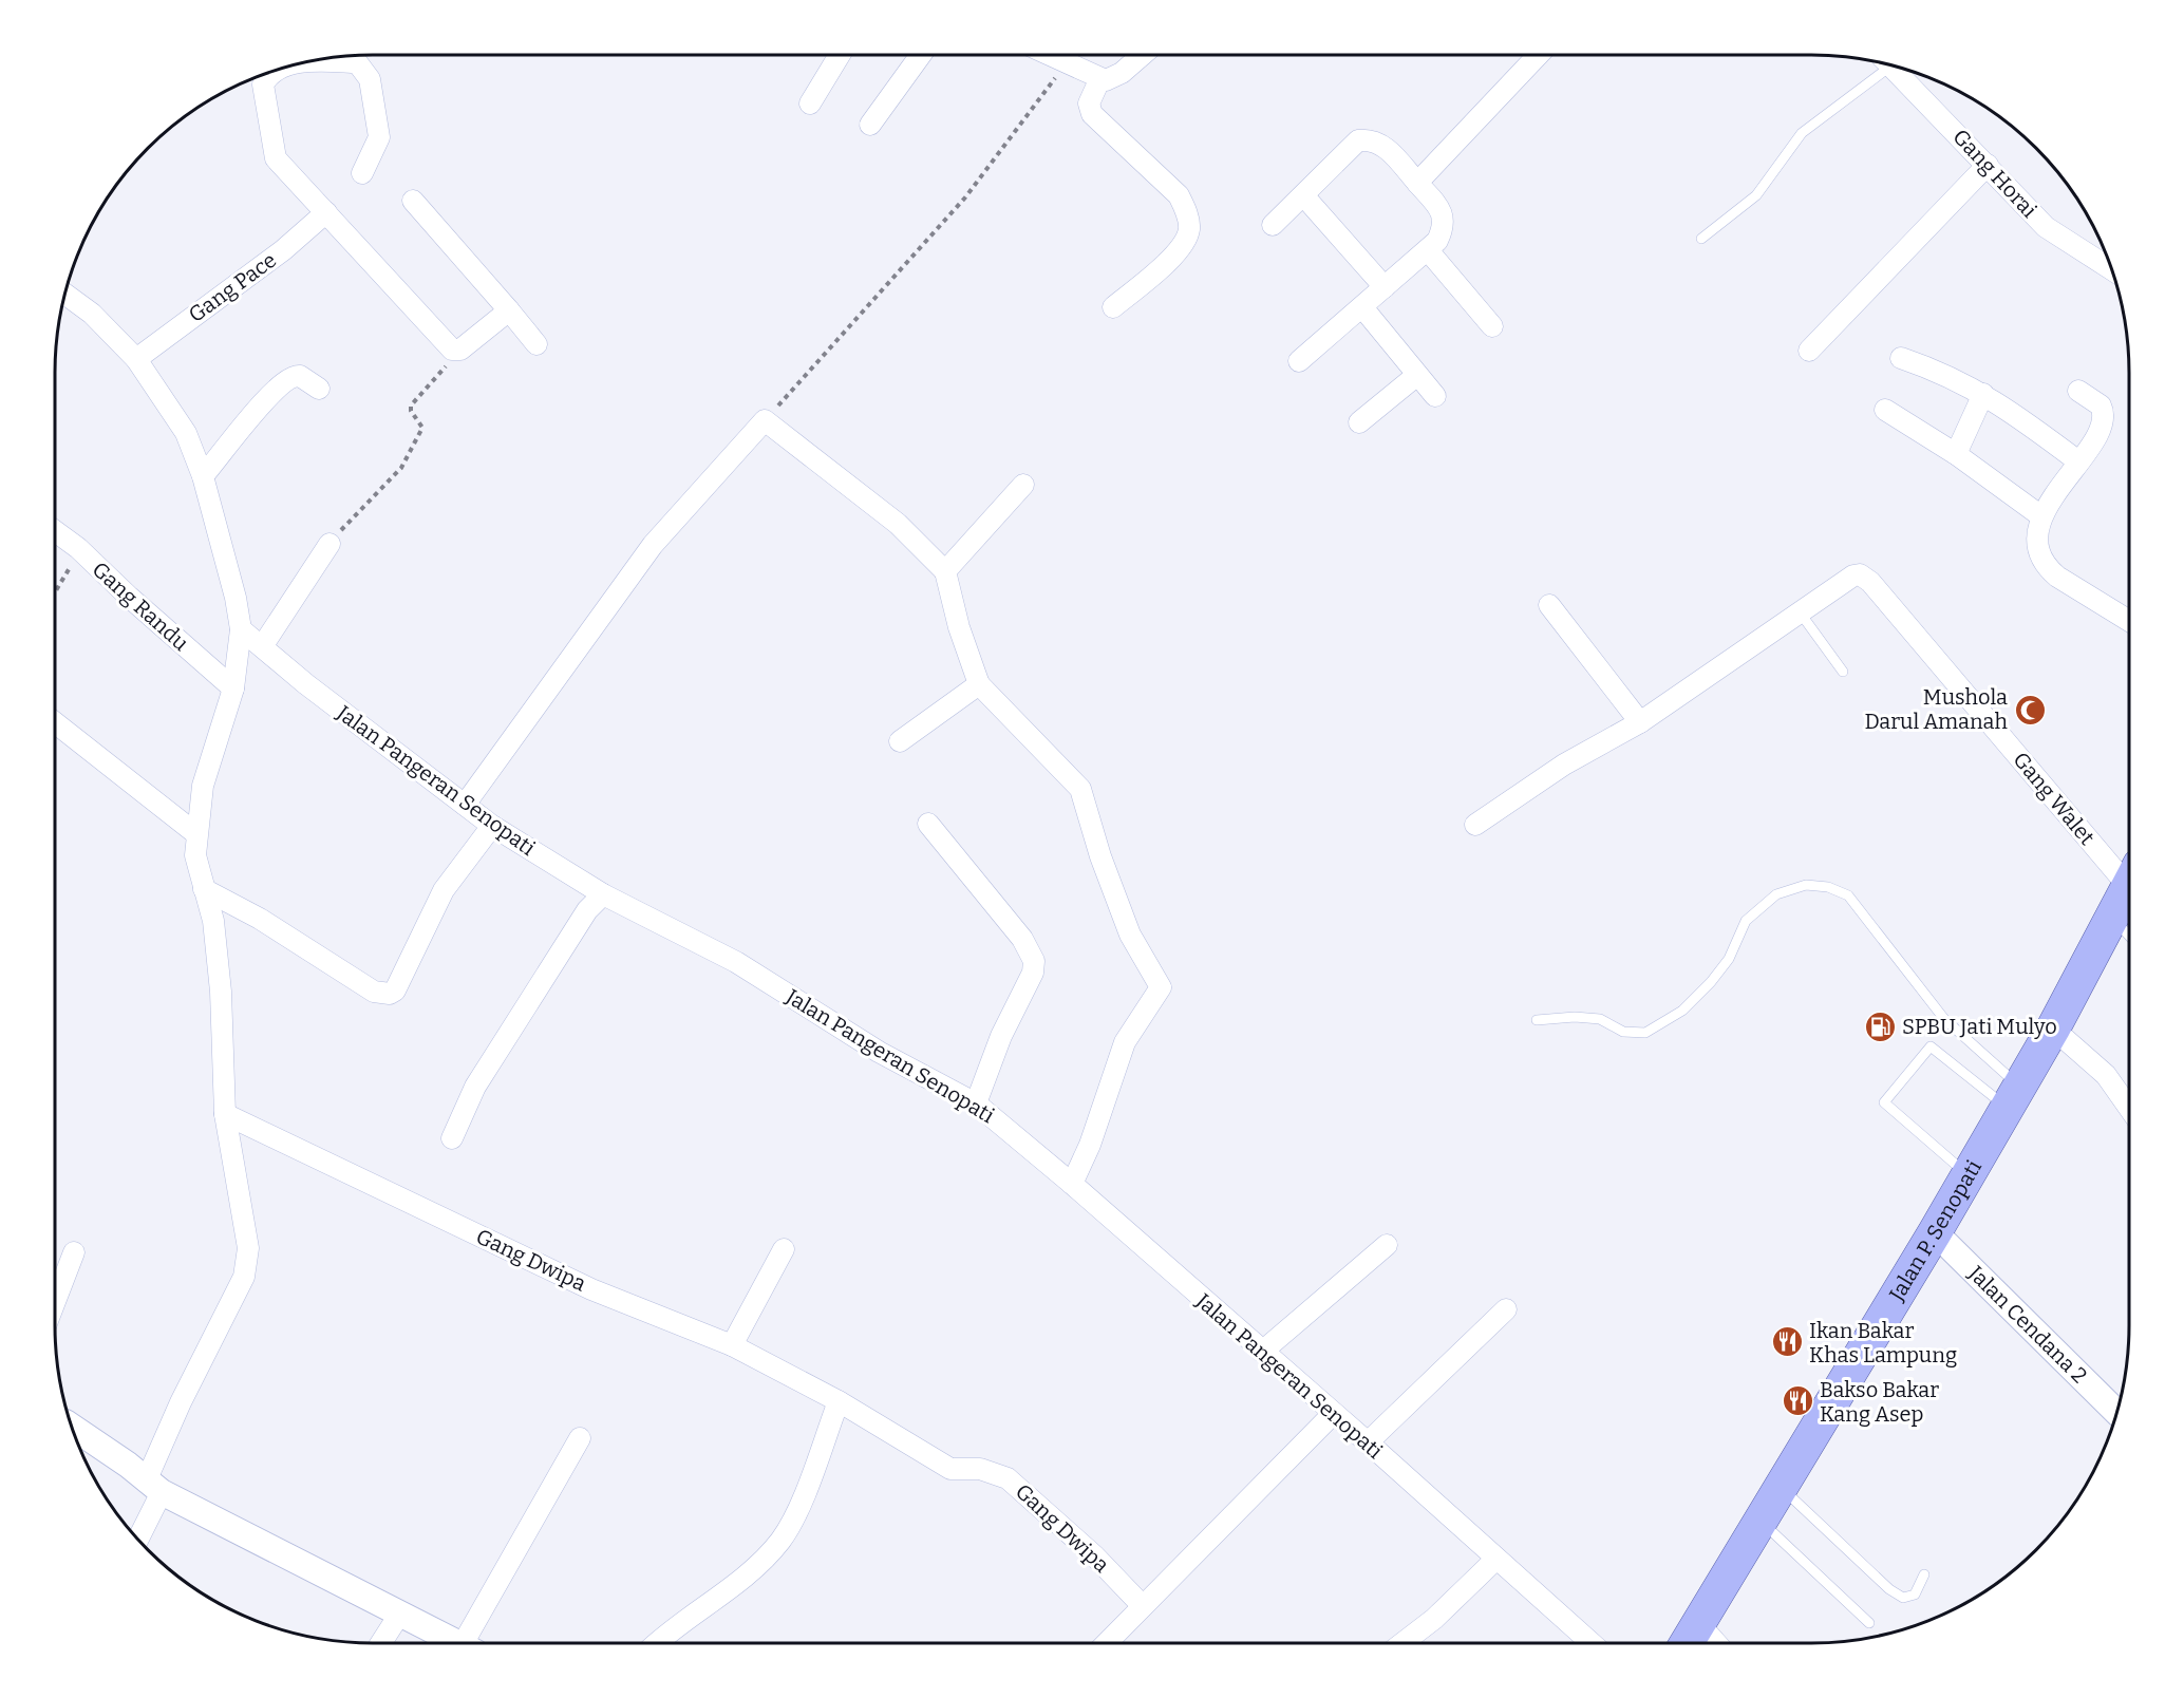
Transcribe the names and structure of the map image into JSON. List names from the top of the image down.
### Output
{
  "streets": {
    "main road": ["Jalan P. Senopati"],
    "street": [
      "Gang Horai",
      "Gang Pace",
      "Gang Randu",
      "Jalan Pangeran Senopati",
      "Gang Walet",
      "Gang Dwipa",
      "Jalan Cendana 2"
    ]
  },
  "crossings": [
    ["Jalan P. Senopati", "Jalan Cendana 2"]
  ],
  "places": {
    "mosque": ["Mushola Darul Amanah"],
    "fuel station": ["SPBU Jati Mulyo"],
    "restaurant": ["Ikan Bakar Khas Lampung", "Bakso Bakar Kang Asep"]
  }
}
